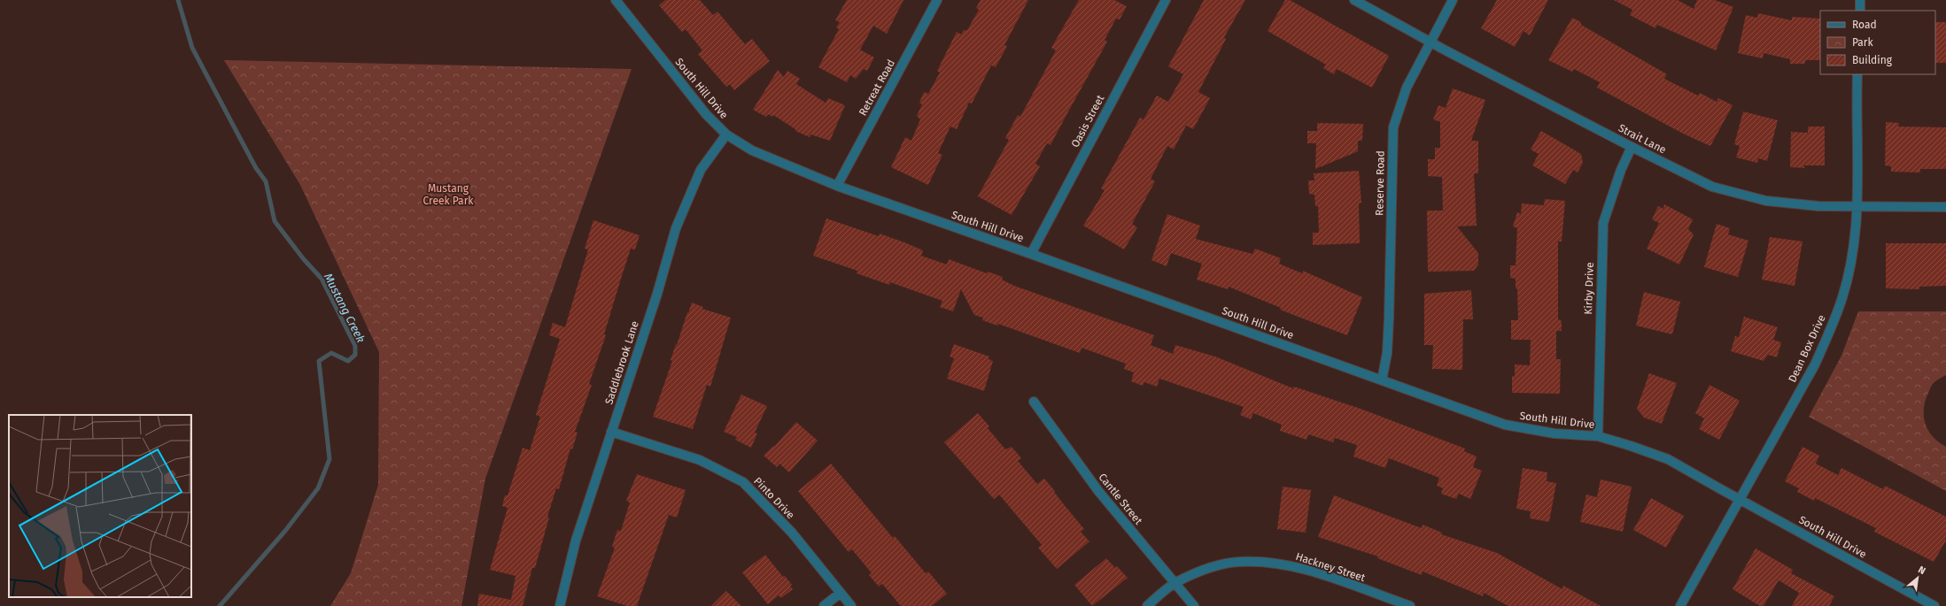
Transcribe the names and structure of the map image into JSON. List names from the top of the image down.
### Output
{
  "streets": {
    "street": [
      "Retreat Road",
      "South Hill Drive",
      "Oasis Street",
      "Strait Lane",
      "Reserve Road",
      "Kirby Drive",
      "Dean Box Drive",
      "Saddlebrook Lane",
      "Pinto Drive",
      "Cantle Street",
      "Hackney Street"
    ]
  },
  "crossings": [
    ["Retreat Road", "South Hill Drive"],
    ["South Hill Drive", "Oasis Street"],
    ["South Hill Drive", "Reserve Road"],
    ["South Hill Drive", "Kirby Drive"],
    ["South Hill Drive", "Dean Box Drive"],
    ["South Hill Drive", "Saddlebrook Lane"],
    ["Strait Lane", "Reserve Road"],
    ["Strait Lane", "Kirby Drive"],
    ["Strait Lane", "Dean Box Drive"],
    ["Saddlebrook Lane", "Pinto Drive"],
    ["Cantle Street", "Hackney Street"]
  ],
  "water": ["Mustang Creek"],
  "parks": ["Mustang Creek Park"],
  "legend": ["Road", "Park", "Building"],
  "north": "top right"
}
